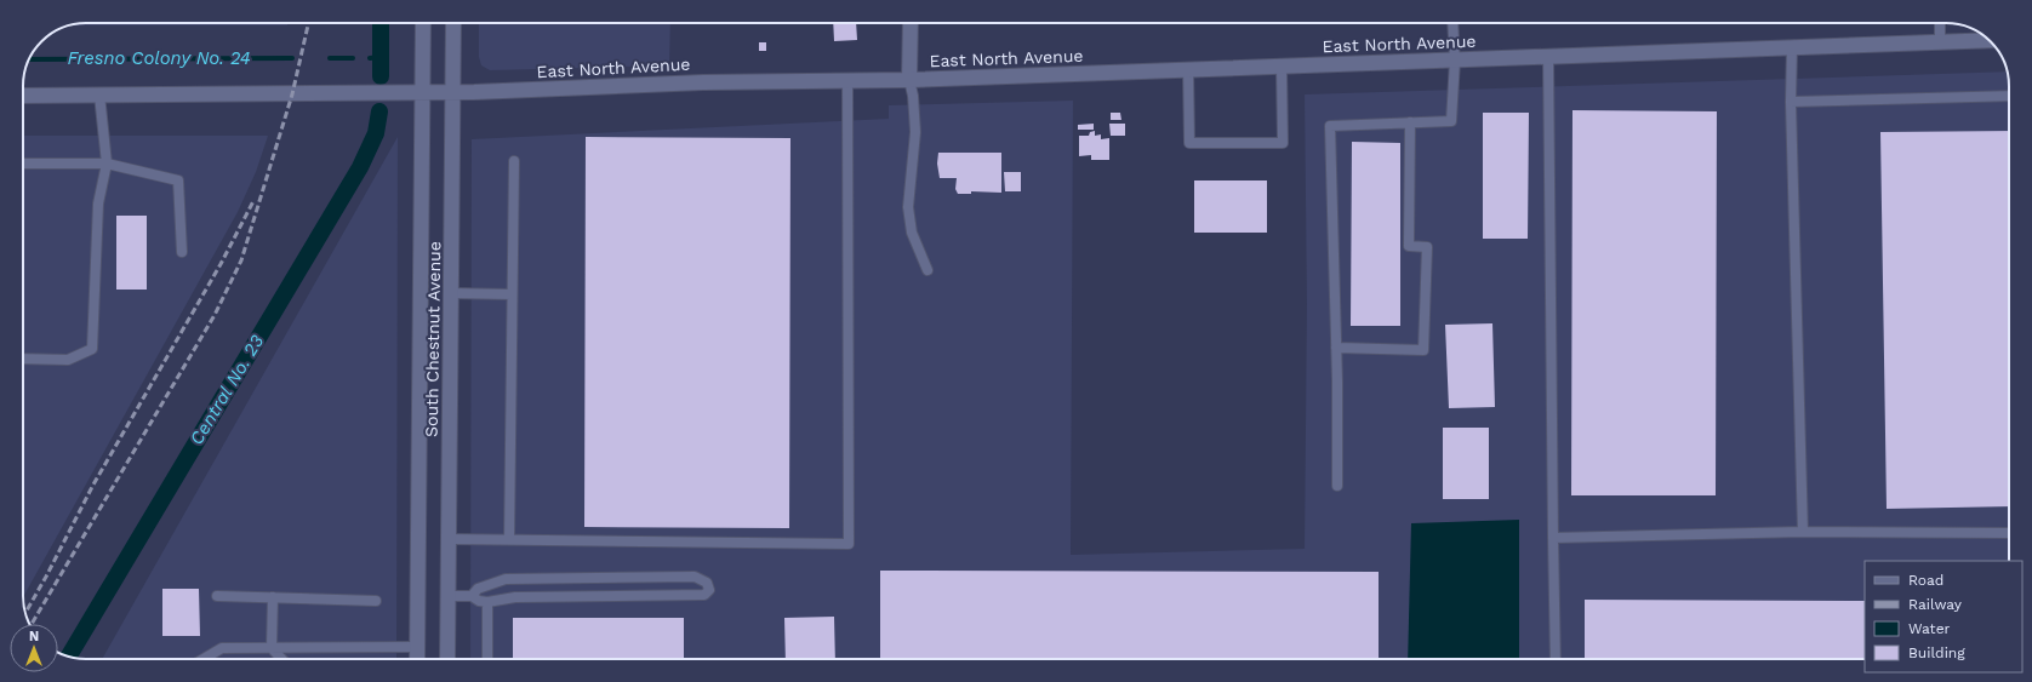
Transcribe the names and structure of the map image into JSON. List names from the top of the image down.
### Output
{
  "streets": {
    "street": ["East North Avenue", "South Chestnut Avenue"]
  },
  "crossings": [
    ["East North Avenue", "South Chestnut Avenue"]
  ],
  "water": ["Fresno Colony No. 24", "Central No. 23"],
  "legend": [
    "Road",
    "Railway",
    "Water",
    "Building"
  ],
  "north": "top"
}
